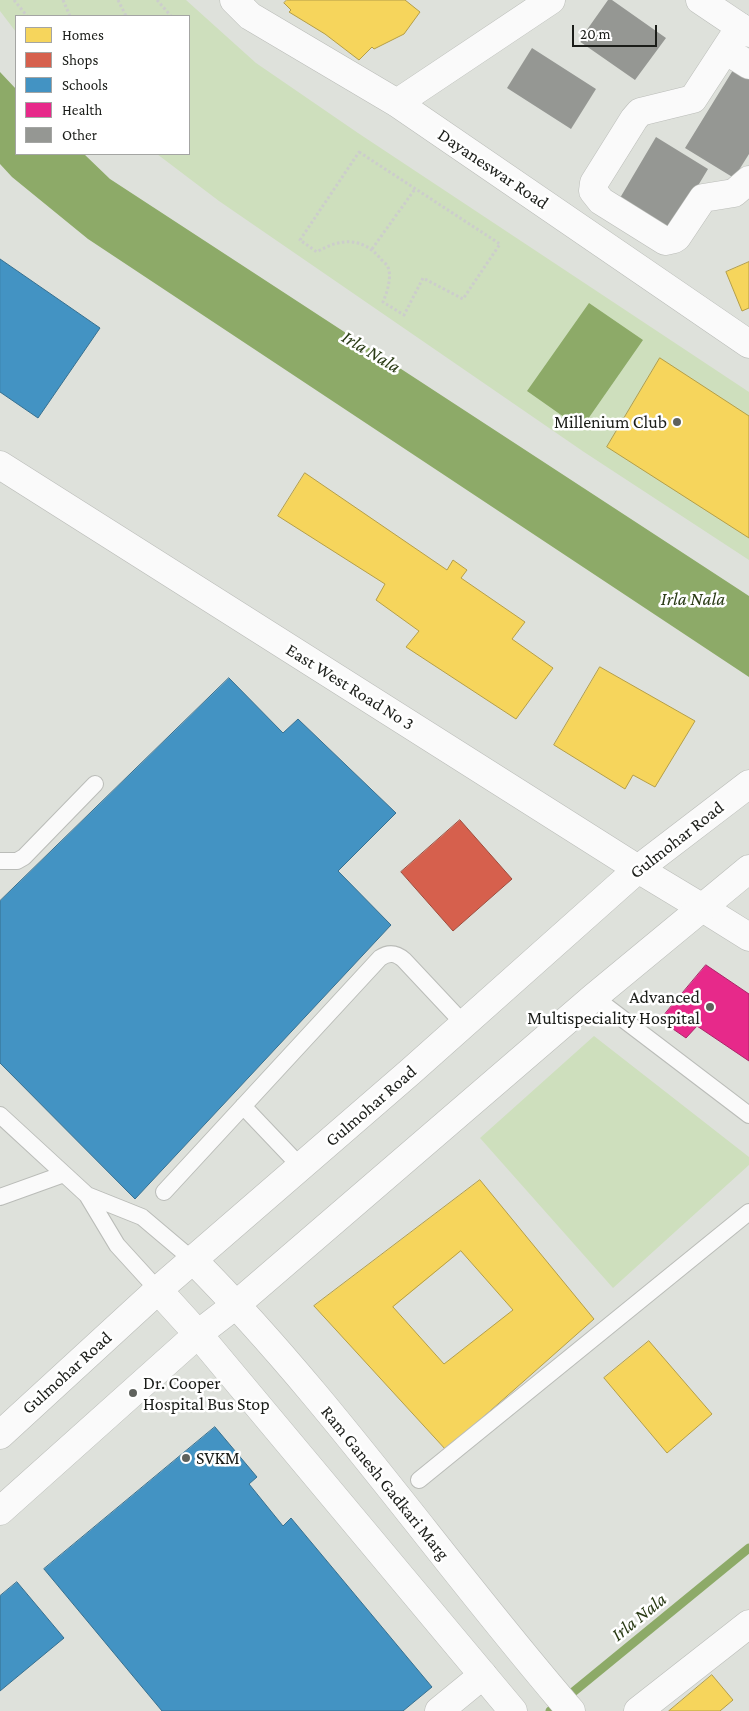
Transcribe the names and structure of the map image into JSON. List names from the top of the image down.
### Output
{
  "streets": {
    "street": [
      "Dayaneswar Road",
      "East West Road No 3",
      "Gulmohar Road",
      "Ram Ganesh Gadkari Marg"
    ]
  },
  "crossings": [
    ["East West Road No 3", "Gulmohar Road"],
    ["Gulmohar Road", "Ram Ganesh Gadkari Marg"]
  ],
  "water": ["Irla Nala"],
  "places": [
    "Millenium Club",
    "Advanced Multispeciality Hospital",
    "Dr. Cooper Hospital Bus Stop",
    "SVKM"
  ],
  "legend": [
    "Homes",
    "Shops",
    "Schools",
    "Health",
    "Other"
  ],
  "scale_bar": "20 m"
}
